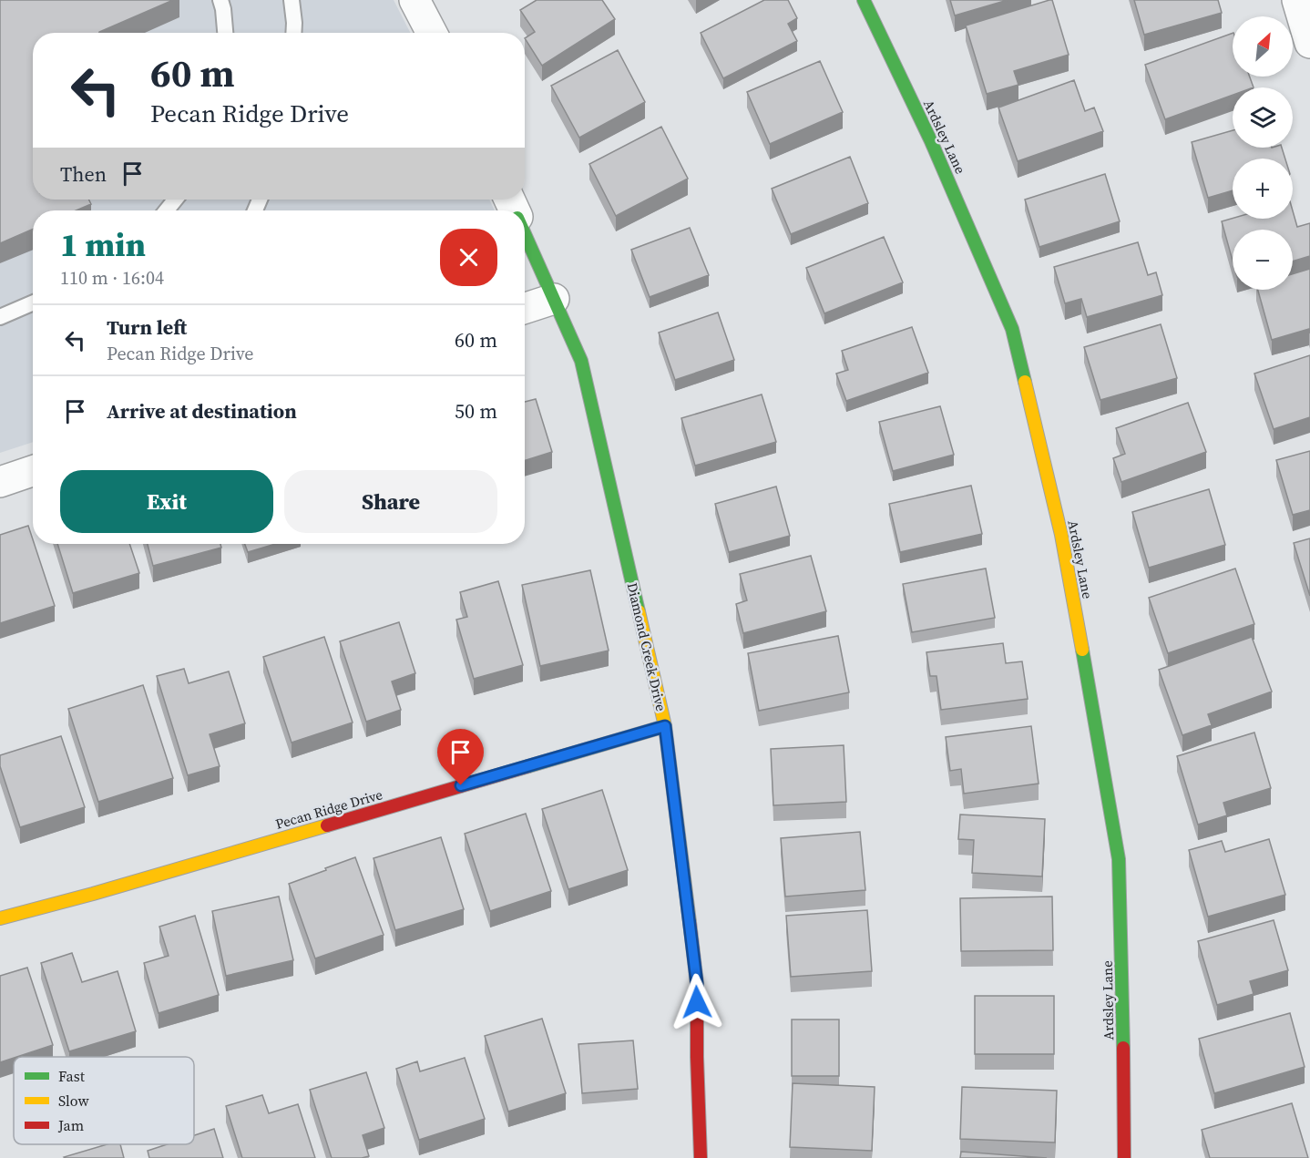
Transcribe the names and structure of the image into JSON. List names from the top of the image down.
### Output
{
  "streets": {
    "street": ["Ardsley Lane", "Diamond Creek Drive", "Pecan Ridge Drive"]
  },
  "crossings": [
    ["Diamond Creek Drive", "Pecan Ridge Drive"]
  ],
  "legend": ["Fast", "Slow", "Jam"],
  "north": "top right",
  "page": {
    "map_buttons": ["+", "−"],
    "turn": ["60 m", "Pecan Ridge Drive"],
    "then": "Then",
    "heading": ["1 min", "110 m · 16:04"],
    "list": [
      {
        "name": "Turn left",
        "note": "Pecan Ridge Drive",
        "value": "60 m"
      },
      {
        "name": "Arrive at destination",
        "value": "50 m"
      }
    ],
    "buttons": ["Exit", "Share"]
  }
}
